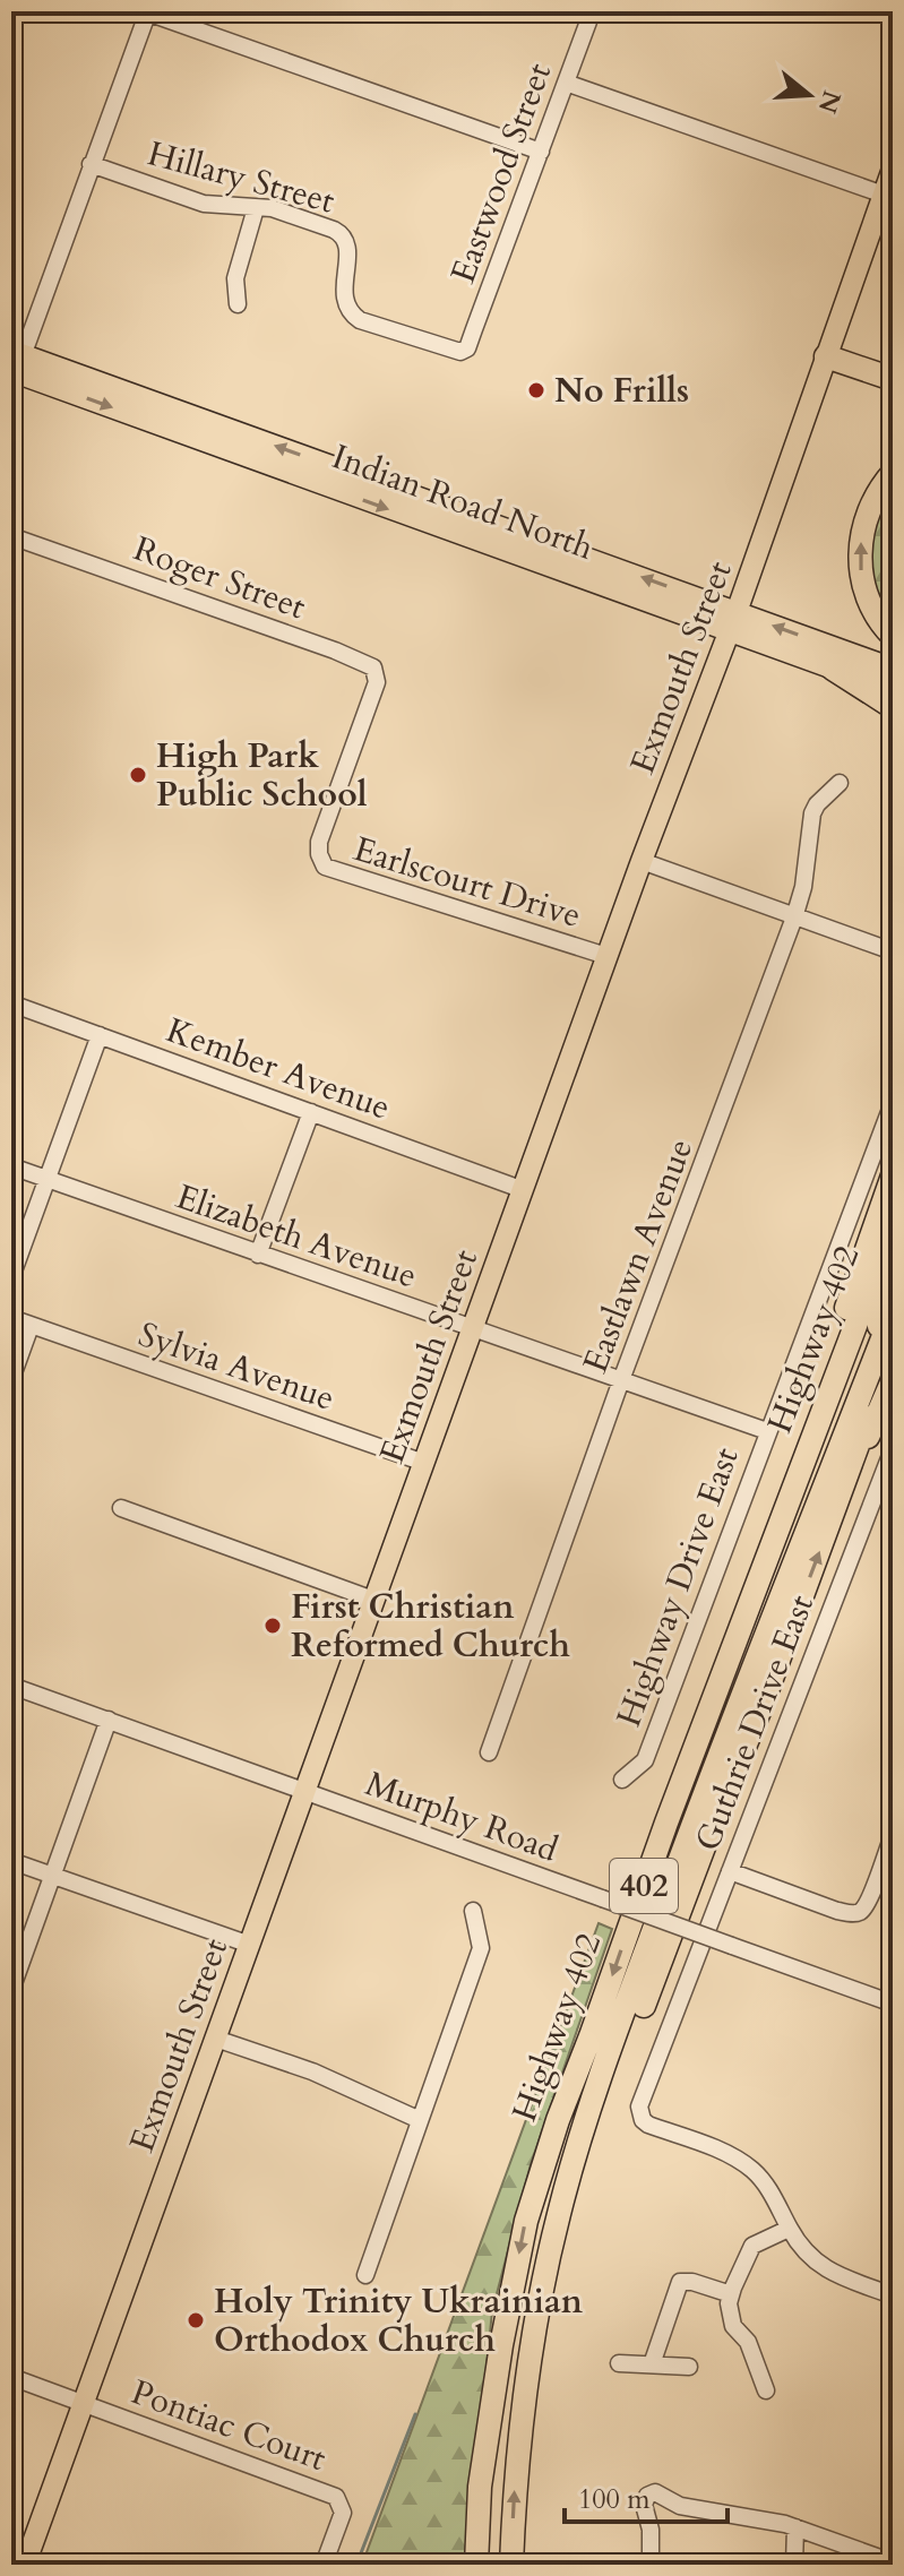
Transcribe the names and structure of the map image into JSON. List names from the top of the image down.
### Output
{
  "streets": {
    "highway": ["Highway 402", "402"],
    "main road": ["Indian Road North", "Exmouth Street"],
    "street": [
      "Eastwood Street",
      "Hillary Street",
      "Roger Street",
      "Earlscourt Drive",
      "Kember Avenue",
      "Elizabeth Avenue",
      "Eastlawn Avenue",
      "Sylvia Avenue",
      "Highway Drive East",
      "Guthrie Drive East",
      "Murphy Road",
      "Pontiac Court"
    ]
  },
  "crossings": [
    ["Eastwood Street", "Hillary Street"],
    ["Indian Road North", "Exmouth Street"],
    ["Roger Street", "Earlscourt Drive"],
    ["Exmouth Street", "Earlscourt Drive"],
    ["Exmouth Street", "Kember Avenue"],
    ["Exmouth Street", "Elizabeth Avenue"],
    ["Exmouth Street", "Sylvia Avenue"],
    ["Exmouth Street", "Murphy Road"],
    ["Exmouth Street", "Pontiac Court"],
    ["Elizabeth Avenue", "Eastlawn Avenue"],
    ["Elizabeth Avenue", "Highway Drive East"]
  ],
  "places": [
    "No Frills",
    "High Park Public School",
    "First Christian Reformed Church",
    "Holy Trinity Ukrainian Orthodox Church"
  ],
  "scale_bar": "100 m",
  "north": "right"
}
